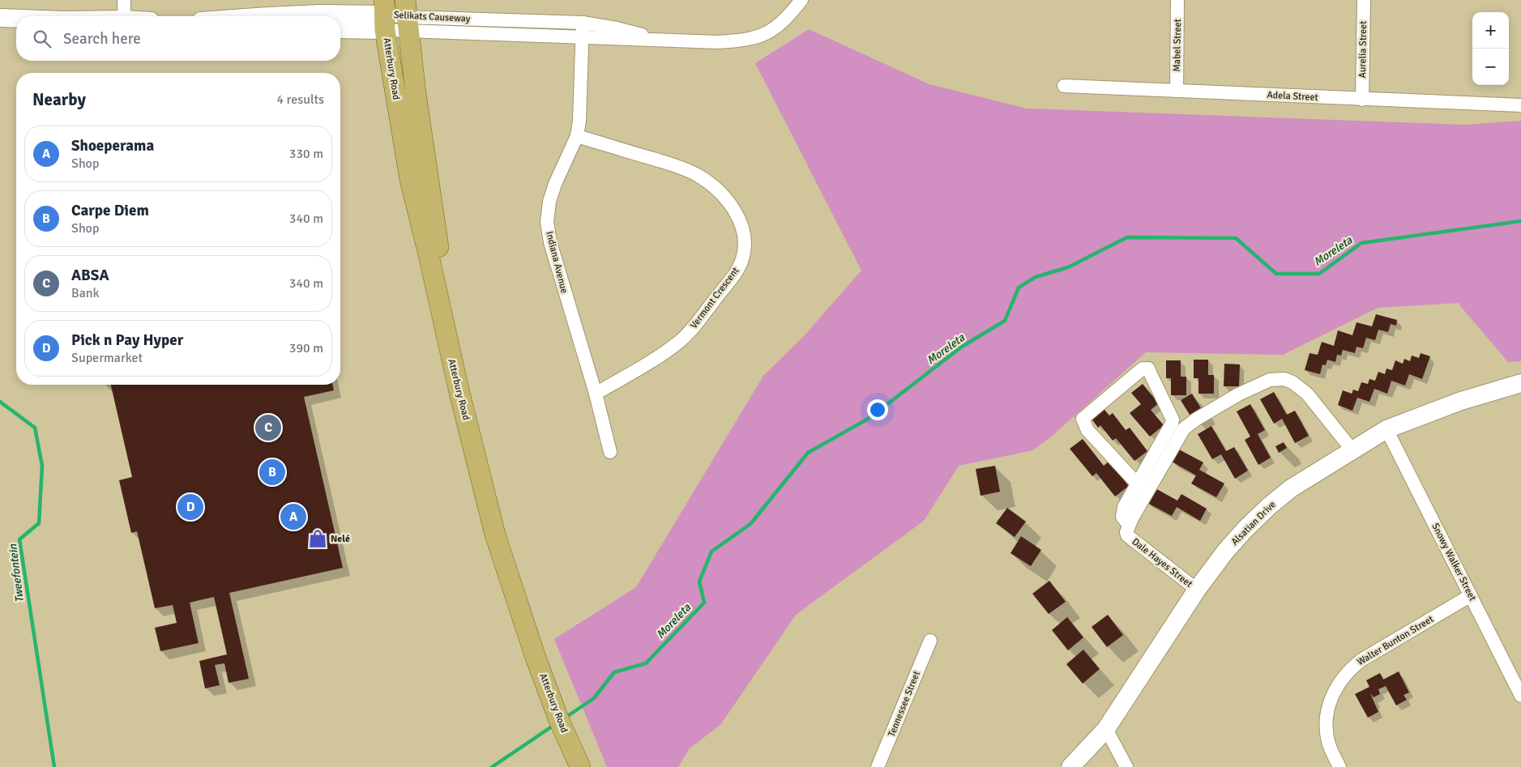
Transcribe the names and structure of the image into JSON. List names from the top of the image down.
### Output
{
  "streets": {
    "main road": ["Atterbury Road"],
    "street": [
      "Selikats Causeway",
      "Mabel Street",
      "Aurelia Street",
      "Adela Street",
      "Indiana Avenue",
      "Vermont Crescent",
      "Alsatian Drive",
      "Snowy Walker Street",
      "Dale Hayes Street",
      "Walter Bunton Street",
      "Tennessee Street"
    ]
  },
  "crossings": [
    ["Selikats Causeway", "Atterbury Road"],
    ["Selikats Causeway", "Indiana Avenue"],
    ["Mabel Street", "Adela Street"],
    ["Aurelia Street", "Adela Street"],
    ["Indiana Avenue", "Vermont Crescent"],
    ["Alsatian Drive", "Snowy Walker Street"],
    ["Alsatian Drive", "Dale Hayes Street"],
    ["Snowy Walker Street", "Walter Bunton Street"]
  ],
  "water": ["Moreleta", "Tweefontein"],
  "places": {
    "shop": ["Nelé"]
  },
  "page": {
    "map_buttons": ["+", "−"],
    "search": "Search here",
    "heading": ["Nearby", "4 results"],
    "list": [
      {
        "mark": "A",
        "name": "Shoeperama",
        "note": "Shop",
        "value": "330 m"
      },
      {
        "mark": "B",
        "name": "Carpe Diem",
        "note": "Shop",
        "value": "340 m"
      },
      {
        "mark": "C",
        "name": "ABSA",
        "note": "Bank",
        "value": "340 m"
      },
      {
        "mark": "D",
        "name": "Pick n Pay Hyper",
        "note": "Supermarket",
        "value": "390 m"
      }
    ],
    "pins": [
      "C",
      "B",
      "D",
      "A"
    ]
  }
}
